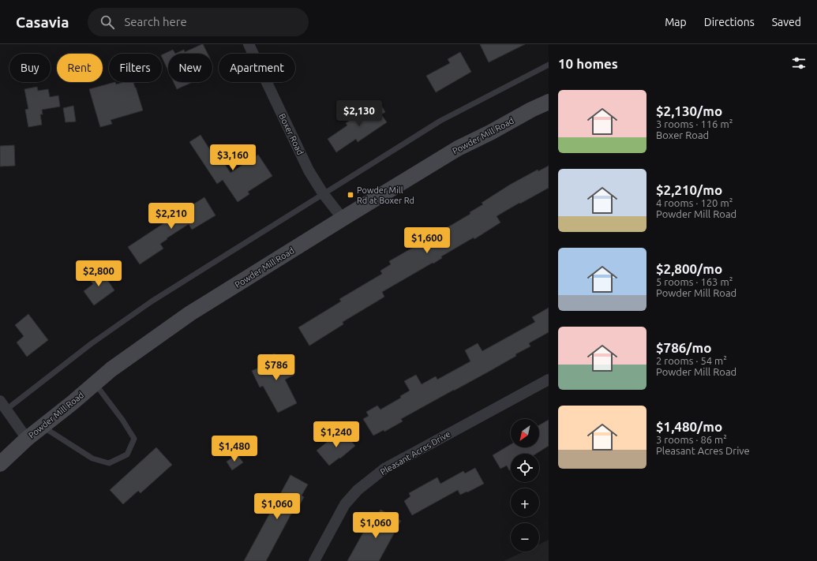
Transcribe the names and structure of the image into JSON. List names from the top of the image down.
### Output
{
  "streets": {
    "main road": ["Powder Mill Road"],
    "street": ["Boxer Road", "Pleasant Acres Drive"]
  },
  "crossings": [
    ["Boxer Road", "Powder Mill Road"]
  ],
  "places": {
    "transit": ["Powder Mill Rd at Boxer Rd"]
  },
  "north": "bottom left",
  "page": {
    "header": "Casavia",
    "search": "Search here",
    "nav": ["Map", "Directions", "Saved"],
    "heading": "10 homes",
    "chip": [
      "Buy",
      "Rent",
      "Filters",
      "New",
      "Apartment"
    ],
    "list": [
      {
        "name": "$2,130/mo",
        "note": "3 rooms · 116 m² · Boxer Road"
      },
      {
        "name": "$2,210/mo",
        "note": "4 rooms · 120 m² · Powder Mill Road"
      },
      {
        "name": "$2,800/mo",
        "note": "5 rooms · 163 m² · Powder Mill Road"
      },
      {
        "name": "$786/mo",
        "note": "2 rooms · 54 m² · Powder Mill Road"
      },
      {
        "name": "$1,480/mo",
        "note": "3 rooms · 86 m² · Pleasant Acres Drive"
      }
    ],
    "price": [
      "$2,130",
      "$3,160",
      "$2,210",
      "$1,600",
      "$2,800",
      "$786",
      "$1,240",
      "$1,480",
      "$1,060",
      "$1,060"
    ],
    "map_buttons": ["+", "−"]
  }
}
